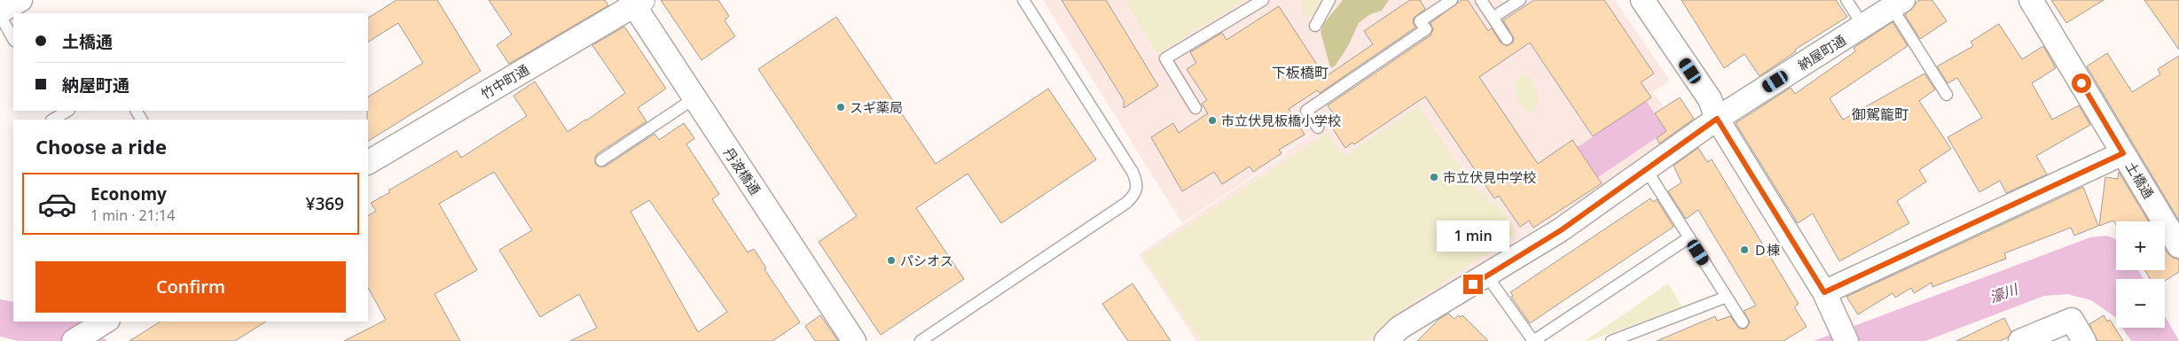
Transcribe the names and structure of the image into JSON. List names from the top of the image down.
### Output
{
  "streets": {
    "street": [
      "納屋町通",
      "竹中町通",
      "丹波橋通",
      "土橋通"
    ]
  },
  "crossings": [
    ["竹中町通", "丹波橋通"]
  ],
  "districts": ["下板橋町", "御駕籠町"],
  "water": ["濠川"],
  "places": [
    "スギ薬局",
    "市立伏見板橋小学校",
    "市立伏見中学校",
    "Ｄ棟",
    "パシオス"
  ],
  "page": {
    "banner": ["土橋通", "納屋町通"],
    "heading": "Choose a ride",
    "list": [
      {
        "name": "Economy",
        "note": "1 min · 21:14",
        "value": "¥369"
      }
    ],
    "bubble": "1 min",
    "map_buttons": ["+", "−"],
    "buttons": "Confirm"
  }
}
